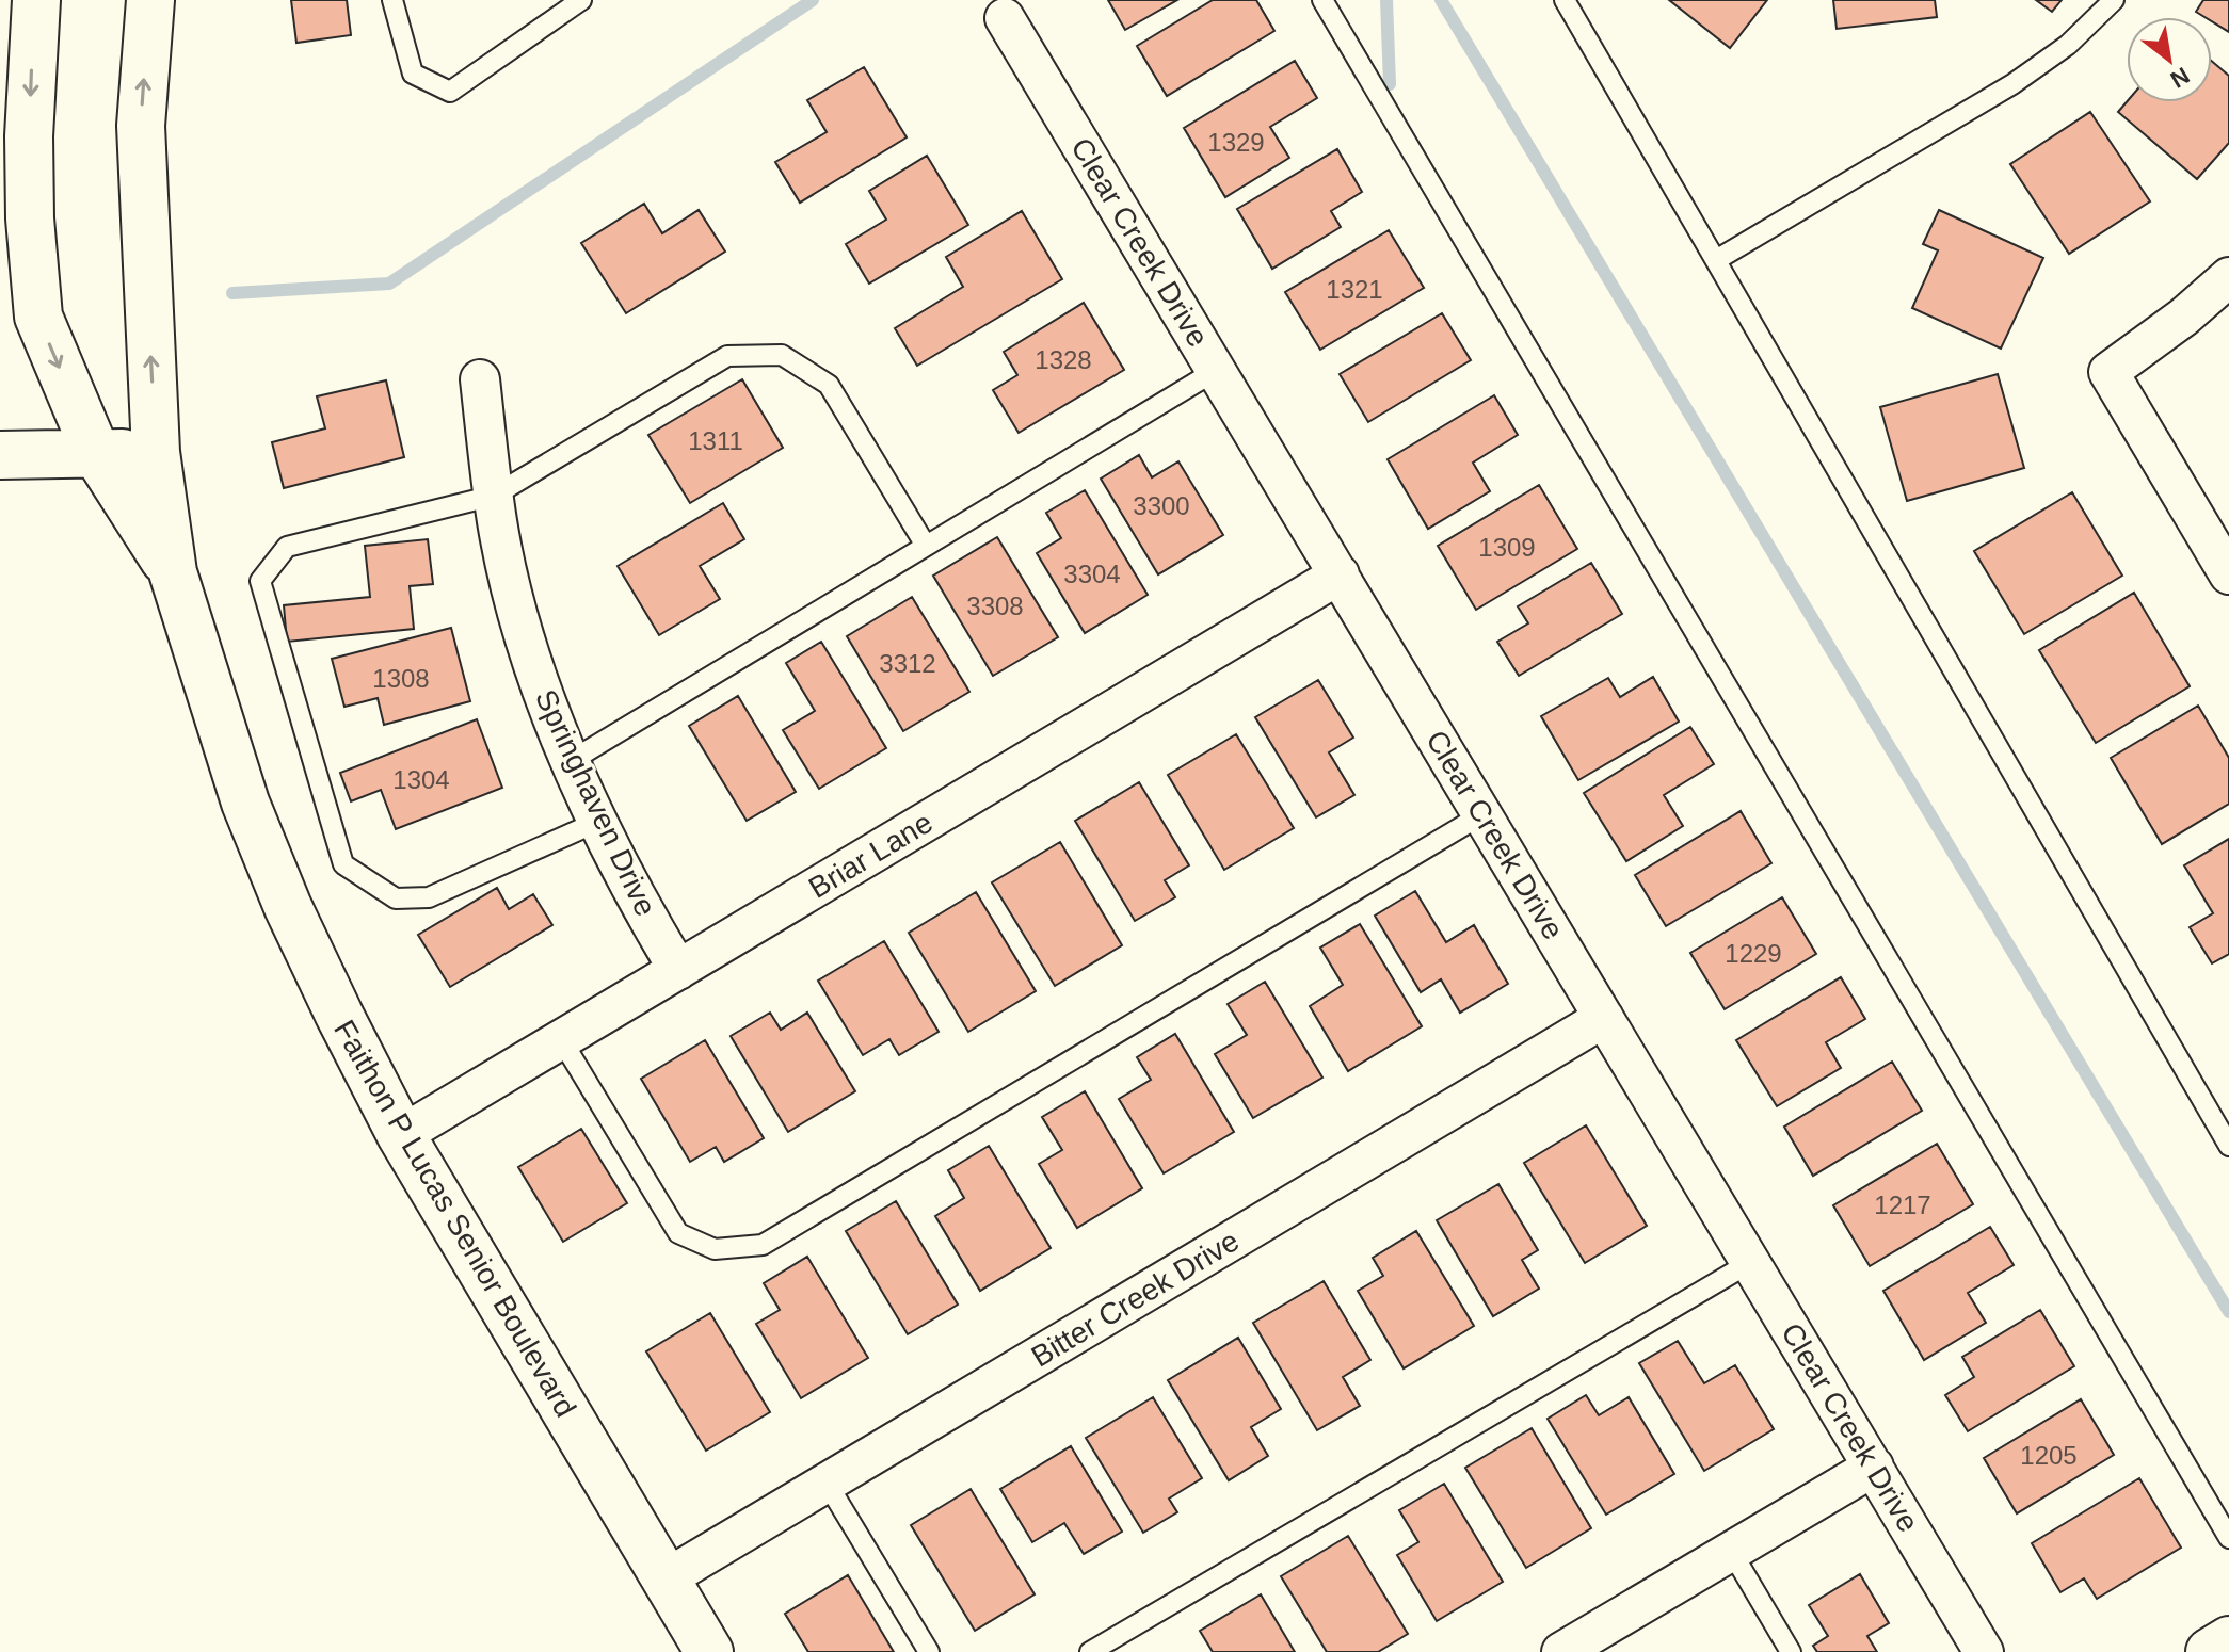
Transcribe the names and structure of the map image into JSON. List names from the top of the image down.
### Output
{
  "streets": {
    "street": [
      "Clear Creek Drive",
      "Springhaven Drive",
      "Briar Lane",
      "Faithon P Lucas Senior Boulevard",
      "Bitter Creek Drive"
    ]
  },
  "crossings": [
    ["Clear Creek Drive", "Briar Lane"],
    ["Clear Creek Drive", "Bitter Creek Drive"],
    ["Springhaven Drive", "Briar Lane"],
    ["Briar Lane", "Faithon P Lucas Senior Boulevard"],
    ["Faithon P Lucas Senior Boulevard", "Bitter Creek Drive"]
  ],
  "house_numbers": [
    "1329",
    "1321",
    "1328",
    "1311",
    "3300",
    "1309",
    "3304",
    "3308",
    "3312",
    "1308",
    "1304",
    "1229",
    "1217",
    "1205"
  ],
  "north": "bottom right"
}
